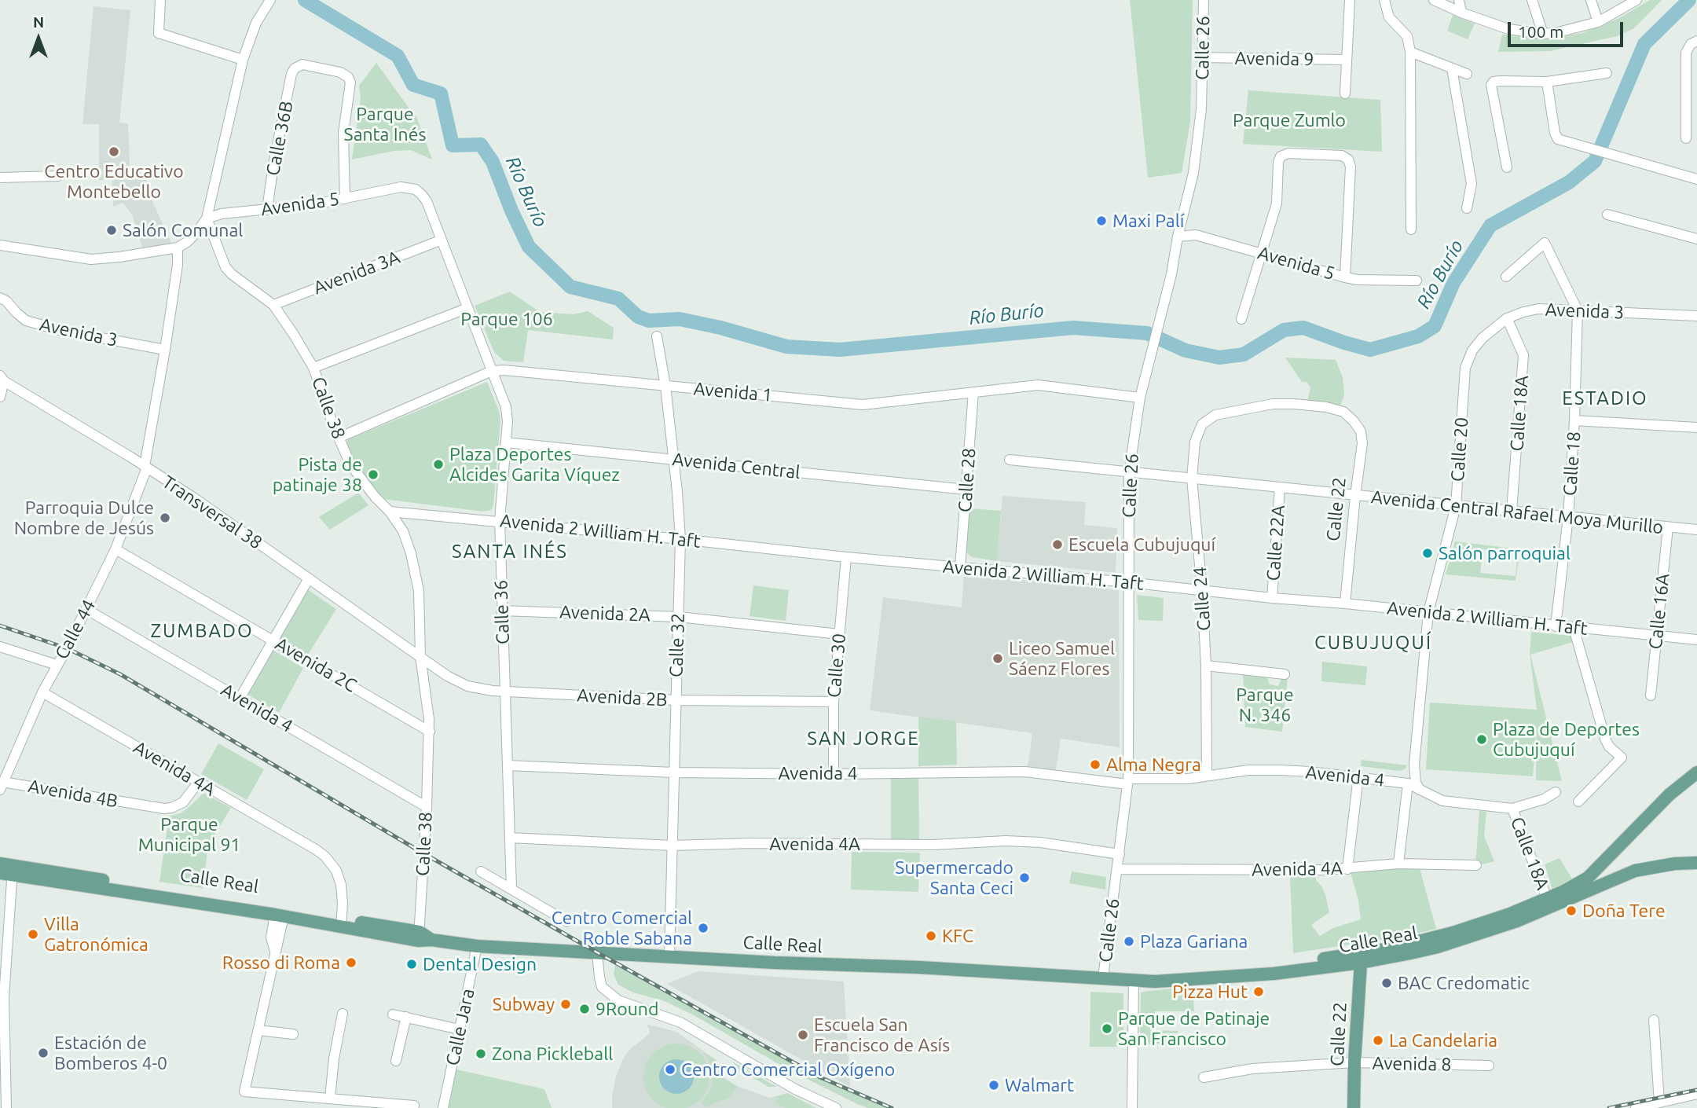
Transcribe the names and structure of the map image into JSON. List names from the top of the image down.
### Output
{
  "streets": {
    "main road": ["Calle 22", "Calle Real"],
    "street": [
      "Calle 26",
      "Avenida 9",
      "Calle 36B",
      "Avenida 5",
      "Avenida 3A",
      "Avenida 3",
      "Avenida 1",
      "Calle 38",
      "Calle 18A",
      "Calle 20",
      "Calle 18",
      "Avenida Central",
      "Calle 28",
      "Transversal 38",
      "Avenida Central Rafael Moya Murillo",
      "Avenida 2 William H. Taft",
      "Calle 22A",
      "Calle 24",
      "Calle 16A",
      "Calle 36",
      "Avenida 2A",
      "Calle 44",
      "Calle 32",
      "Avenida 2C",
      "Calle 30",
      "Avenida 2B",
      "Avenida 4",
      "Avenida 4A",
      "Avenida 4B",
      "Calle Jara",
      "Avenida 8"
    ]
  },
  "crossings": [
    ["Calle 26", "Avenida 9"],
    ["Calle 26", "Avenida 5"],
    ["Calle 26", "Avenida 1"],
    ["Calle 26", "Avenida Central Rafael Moya Murillo"],
    ["Calle 26", "Avenida 2 William H. Taft"],
    ["Calle 26", "Avenida 4"],
    ["Calle 26", "Avenida 4A"],
    ["Calle 26", "Calle Real"],
    ["Calle 36B", "Avenida 5"],
    ["Avenida 5", "Calle 38"],
    ["Avenida 5", "Calle 36"],
    ["Avenida 3A", "Calle 38"],
    ["Avenida 3A", "Calle 36"],
    ["Avenida 3", "Calle 18A"],
    ["Avenida 3", "Calle 20"],
    ["Avenida 3", "Calle 18"],
    ["Avenida 3", "Calle 44"],
    ["Avenida 1", "Calle 38"],
    ["Avenida 1", "Calle 28"],
    ["Avenida 1", "Calle 36"],
    ["Avenida 1", "Calle 32"],
    ["Calle 38", "Transversal 38"],
    ["Calle 38", "Avenida 2 William H. Taft"],
    ["Calle 38", "Avenida 2C"],
    ["Calle 38", "Avenida 2B"],
    ["Calle 38", "Avenida 4"],
    ["Calle 38", "Calle Real"],
    ["Calle 18A", "Avenida Central Rafael Moya Murillo"],
    ["Calle 18A", "Avenida 4"],
    ["Calle 18A", "Calle Real"],
    ["Calle 20", "Avenida Central Rafael Moya Murillo"],
    ["Calle 20", "Avenida 2 William H. Taft"],
    ["Calle 20", "Avenida 4"],
    ["Calle 18", "Avenida Central Rafael Moya Murillo"],
    ["Calle 18", "Avenida 2 William H. Taft"],
    ["Avenida Central", "Calle 28"],
    ["Avenida Central", "Calle 36"],
    ["Avenida Central", "Calle 32"],
    ["Calle 28", "Avenida 2 William H. Taft"],
    ["Calle 22", "Avenida Central Rafael Moya Murillo"],
    ["Calle 22", "Avenida 2 William H. Taft"],
    ["Calle 22", "Calle 24"],
    ["Calle 22", "Calle Real"],
    ["Calle 22", "Avenida 8"],
    ["Transversal 38", "Calle 44"],
    ["Transversal 38", "Avenida 2B"],
    ["Avenida Central Rafael Moya Murillo", "Calle 22A"],
    ["Avenida Central Rafael Moya Murillo", "Calle 24"],
    ["Avenida Central Rafael Moya Murillo", "Calle 16A"],
    ["Avenida 2 William H. Taft", "Calle 22A"],
    ["Avenida 2 William H. Taft", "Calle 24"],
    ["Avenida 2 William H. Taft", "Calle 16A"],
    ["Avenida 2 William H. Taft", "Calle 36"],
    ["Avenida 2 William H. Taft", "Calle 32"],
    ["Avenida 2 William H. Taft", "Calle 30"],
    ["Calle 24", "Avenida 4"],
    ["Calle 36", "Avenida 2A"],
    ["Calle 36", "Avenida 2B"],
    ["Calle 36", "Avenida 4"],
    ["Calle 36", "Avenida 4A"],
    ["Avenida 2A", "Calle 32"],
    ["Avenida 2A", "Calle 30"],
    ["Calle 44", "Avenida 2C"],
    ["Calle 44", "Avenida 4"],
    ["Calle 44", "Avenida 4A"],
    ["Calle 44", "Avenida 4B"],
    ["Calle 32", "Avenida 2B"],
    ["Calle 32", "Avenida 4"],
    ["Calle 32", "Avenida 4A"],
    ["Calle 32", "Calle Real"],
    ["Calle 30", "Avenida 2B"],
    ["Calle 30", "Avenida 4"],
    ["Avenida 4A", "Avenida 4B"],
    ["Avenida 4A", "Calle Real"],
    ["Calle Real", "Calle Jara"]
  ],
  "districts": [
    "ESTADIO",
    "SANTA INÉS",
    "ZUMBADO",
    "CUBUJUQUÍ",
    "SAN JORGE"
  ],
  "water": ["Río Burío"],
  "parks": [
    "Parque Santa Inés",
    "Parque Zumlo",
    "Parque 106",
    "Parque N. 346",
    "Parque Municipal 91"
  ],
  "places": [
    "Centro Educativo Montebello",
    "Maxi Palí",
    "Salón Comunal",
    "Plaza Deportes Alcides Garita Víquez",
    "Pista de patinaje 38",
    "Parroquia Dulce Nombre de Jesús",
    "Escuela Cubujuquí",
    "Salón parroquial",
    "Liceo Samuel Sáenz Flores",
    "Plaza de Deportes Cubujuquí",
    "Alma Negra",
    "Supermercado Santa Ceci",
    "Doña Tere",
    "Centro Comercial Roble Sabana",
    "Villa Gatronómica",
    "KFC",
    "Plaza Gariana",
    "Rosso di Roma",
    "Dental Design",
    "BAC Credomatic",
    "Pizza Hut",
    "Subway",
    "9Round",
    "Parque de Patinaje San Francisco",
    "Escuela San Francisco de Asís",
    "La Candelaria",
    "Estación de Bomberos 4-0",
    "Zona Pickleball",
    "Centro Comercial Oxígeno",
    "Walmart"
  ],
  "scale_bar": "100 m",
  "north": "top"
}
